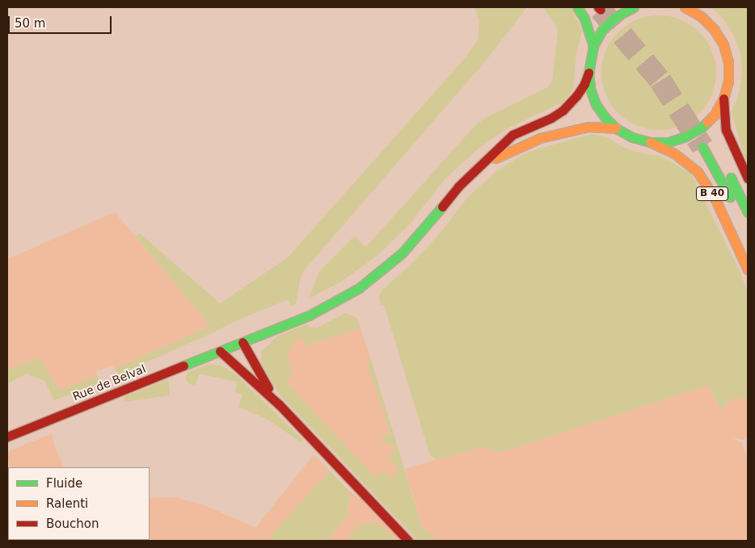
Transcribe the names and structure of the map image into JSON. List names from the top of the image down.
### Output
{
  "streets": {
    "main road": ["B 40", "Rue de Belval"]
  },
  "legend": ["Fluide", "Ralenti", "Bouchon"],
  "scale_bar": "50 m"
}
